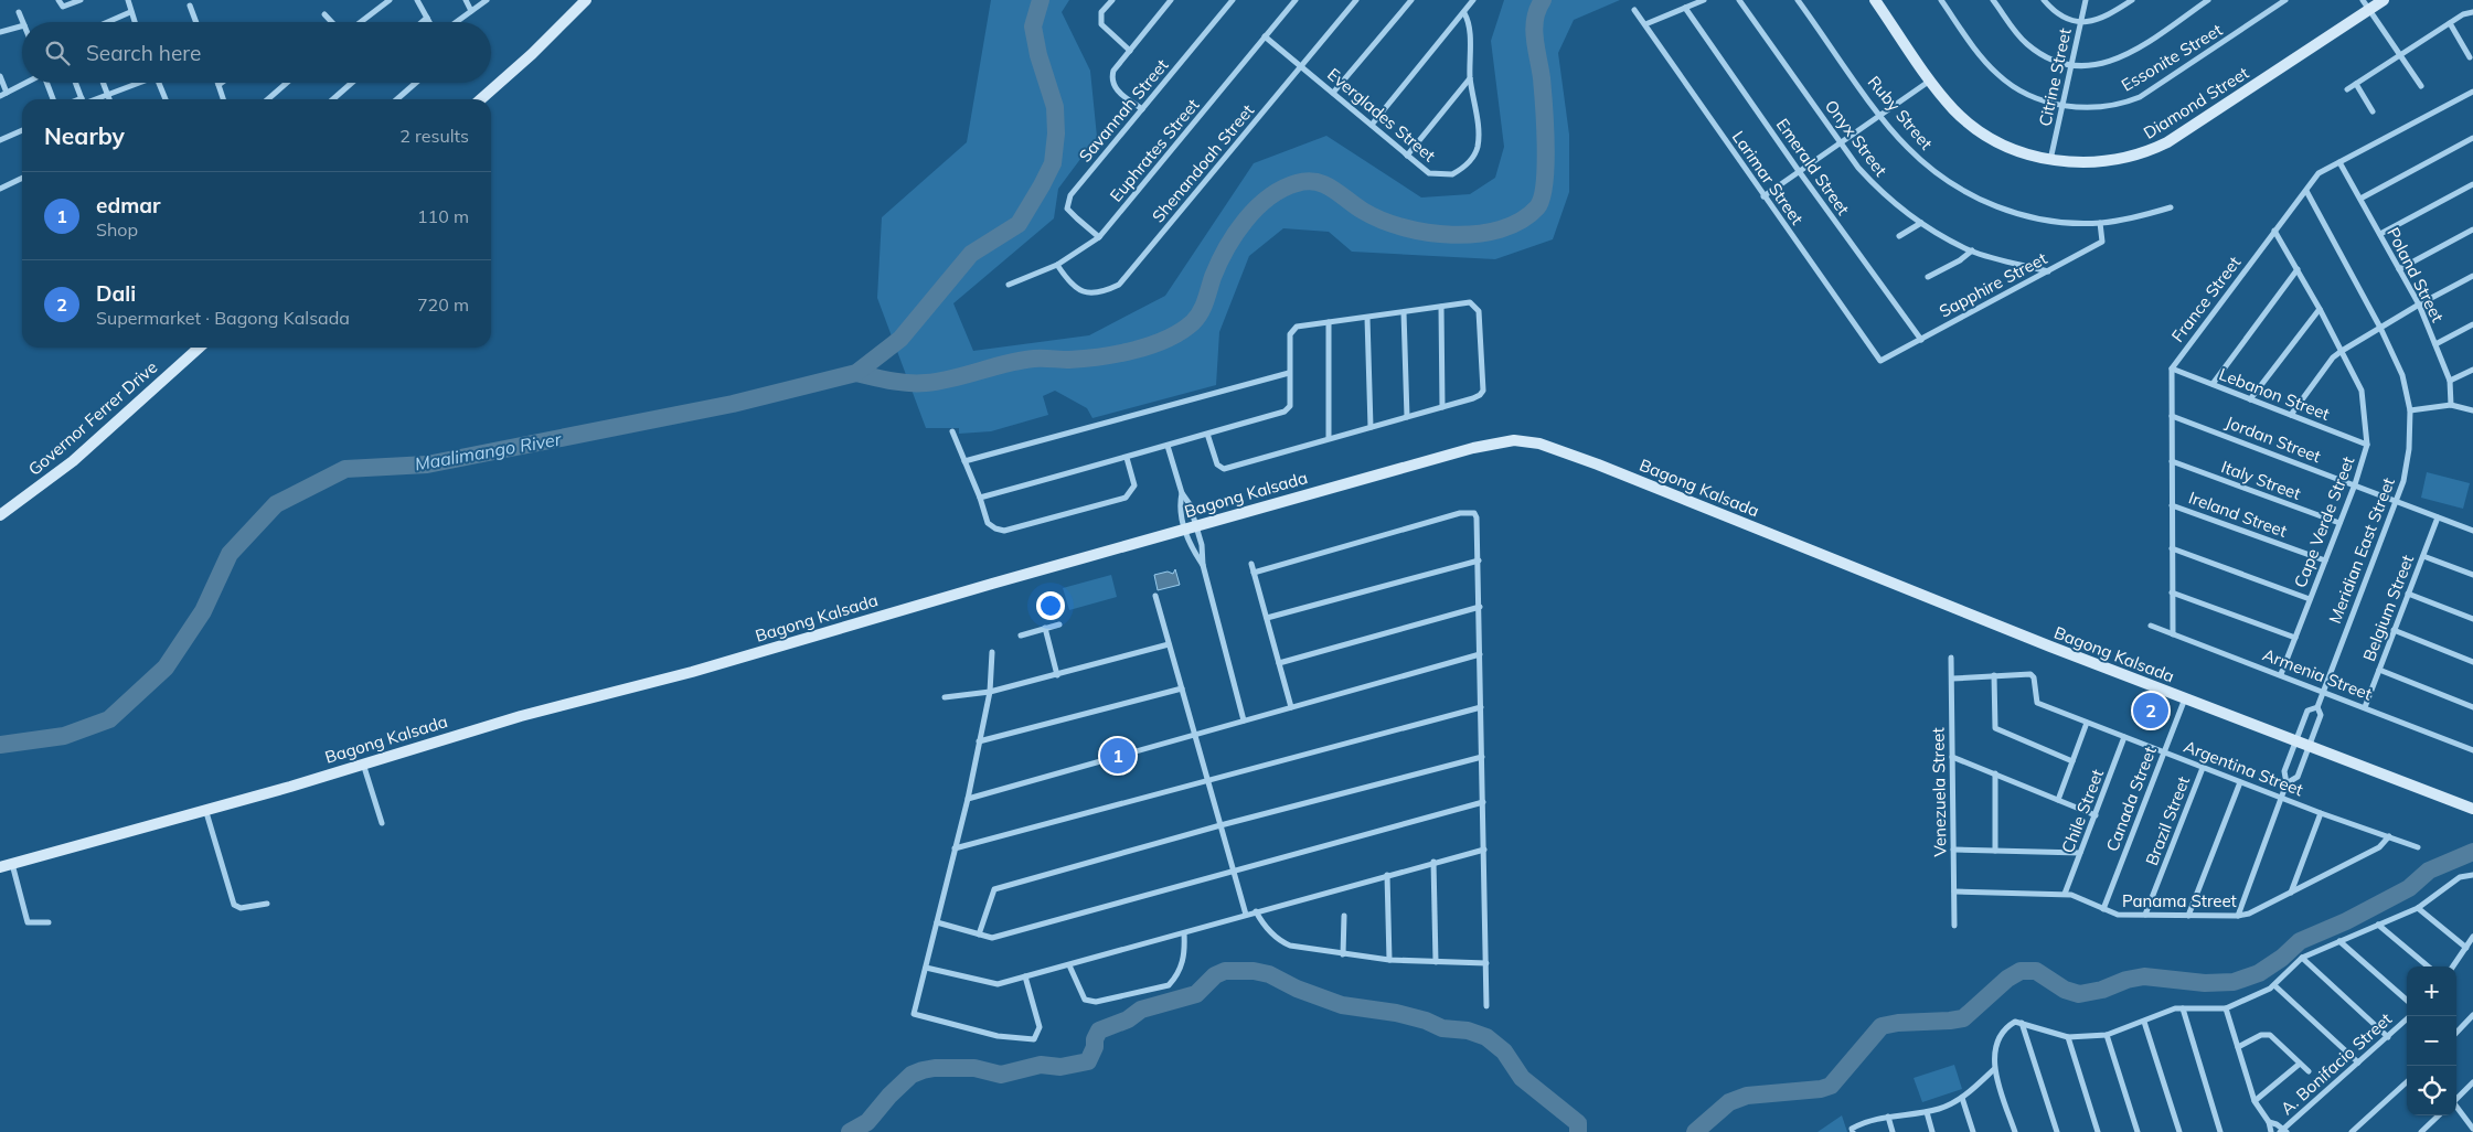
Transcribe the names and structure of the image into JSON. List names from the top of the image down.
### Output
{
  "streets": {
    "street": [
      "Essonite Street",
      "Citrine Street",
      "Diamond Street",
      "Savannah Street",
      "Ruby Street",
      "Everglades Street",
      "Onyx Street",
      "Euphrates Street",
      "Shenandoah Street",
      "Emerald Street",
      "Larimar Street",
      "Poland Street",
      "Sapphire Street",
      "France Street",
      "Lebanon Street",
      "Governor Ferrer Drive",
      "Jordan Street",
      "Italy Street",
      "Bagong Kalsada",
      "Ireland Street",
      "Cape Verde Street",
      "Meridian East Street",
      "Belgium Street",
      "Armenia Street",
      "Argentina Street",
      "Venezuela Street",
      "Canada Street",
      "Chile Street",
      "Brazil Street",
      "Panama Street",
      "A. Bonifacio Street"
    ]
  },
  "crossings": [
    ["Essonite Street", "Citrine Street"],
    ["Citrine Street", "Diamond Street"],
    ["Savannah Street", "Euphrates Street"],
    ["Ruby Street", "Sapphire Street"],
    ["Everglades Street", "Euphrates Street"],
    ["Everglades Street", "Shenandoah Street"],
    ["Onyx Street", "Sapphire Street"],
    ["Euphrates Street", "Shenandoah Street"],
    ["Emerald Street", "Sapphire Street"],
    ["Larimar Street", "Sapphire Street"],
    ["Poland Street", "France Street"],
    ["France Street", "Lebanon Street"],
    ["France Street", "Cape Verde Street"],
    ["France Street", "Meridian East Street"],
    ["Lebanon Street", "Cape Verde Street"],
    ["Jordan Street", "Cape Verde Street"],
    ["Jordan Street", "Meridian East Street"],
    ["Jordan Street", "Belgium Street"],
    ["Italy Street", "Cape Verde Street"],
    ["Bagong Kalsada", "Meridian East Street"],
    ["Bagong Kalsada", "Canada Street"],
    ["Ireland Street", "Cape Verde Street"],
    ["Cape Verde Street", "Armenia Street"],
    ["Meridian East Street", "Armenia Street"],
    ["Belgium Street", "Armenia Street"],
    ["Argentina Street", "Venezuela Street"],
    ["Argentina Street", "Canada Street"],
    ["Argentina Street", "Chile Street"],
    ["Argentina Street", "Brazil Street"],
    ["Argentina Street", "Panama Street"],
    ["Venezuela Street", "Panama Street"],
    ["Canada Street", "Panama Street"],
    ["Chile Street", "Panama Street"],
    ["Brazil Street", "Panama Street"]
  ],
  "water": ["Maalimango River"],
  "page": {
    "search": "Search here",
    "heading": ["Nearby", "2 results"],
    "list": [
      {
        "mark": "1",
        "name": "edmar",
        "note": "Shop",
        "value": "110 m"
      },
      {
        "mark": "2",
        "name": "Dali",
        "note": "Supermarket · Bagong Kalsada",
        "value": "720 m"
      }
    ],
    "pins": ["2", "1"],
    "map_buttons": ["+", "−"]
  }
}
